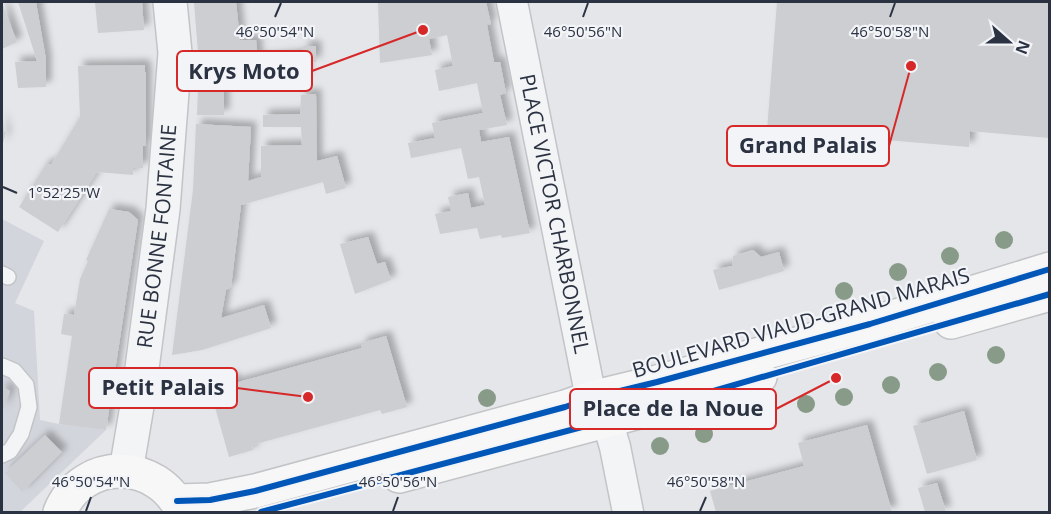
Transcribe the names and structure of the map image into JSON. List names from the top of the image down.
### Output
{
  "streets": {
    "main road": ["BOULEVARD VIAUD-GRAND MARAIS"],
    "street": ["PLACE VICTOR CHARBONNEL", "RUE BONNE FONTAINE"]
  },
  "crossings": [
    ["PLACE VICTOR CHARBONNEL", "BOULEVARD VIAUD-GRAND MARAIS"]
  ],
  "places": [
    "Krys Moto",
    "Grand Palais",
    "Place de la Noue",
    "Petit Palais"
  ],
  "north": "right",
  "coordinates": [
    "46°50'54\"N",
    "46°50'56\"N",
    "46°50'58\"N",
    "1°52'25\"W"
  ]
}
